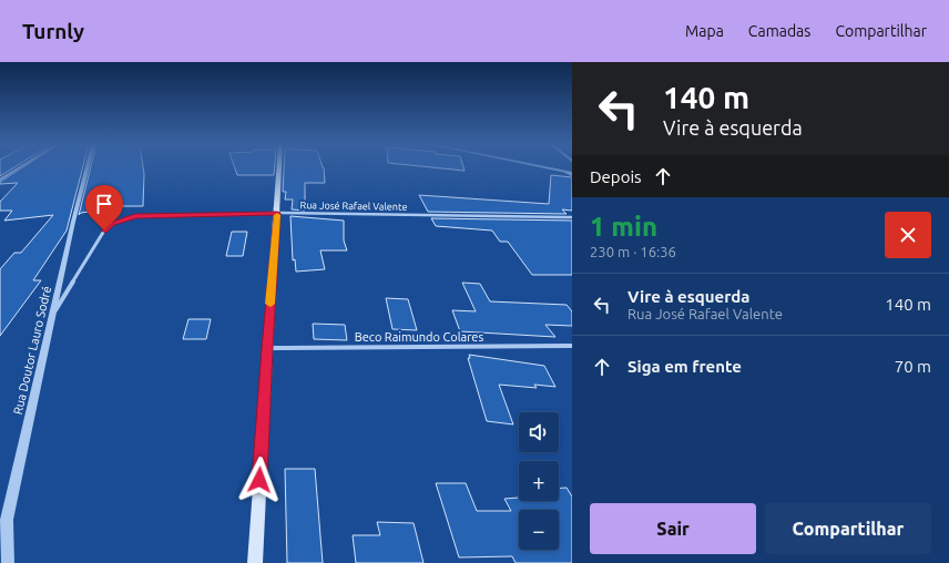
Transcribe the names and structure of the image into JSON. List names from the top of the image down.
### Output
{
  "streets": {
    "street": ["Rua José Rafael Valente", "Beco Raimundo Colares", "Rua Doutor Lauro Sodré"]
  },
  "crossings": [
    ["Rua José Rafael Valente", "Rua Doutor Lauro Sodré"]
  ],
  "page": {
    "header": "Turnly",
    "nav": ["Mapa", "Camadas", "Compartilhar"],
    "turn": ["140 m", "Vire à esquerda"],
    "then": "Depois",
    "heading": ["1 min", "230 m · 16:36"],
    "list": [
      {
        "name": "Vire à esquerda",
        "note": "Rua José Rafael Valente",
        "value": "140 m"
      },
      {
        "name": "Siga em frente",
        "value": "70 m"
      }
    ],
    "map_buttons": ["+", "−"],
    "buttons": ["Sair", "Compartilhar"]
  }
}
